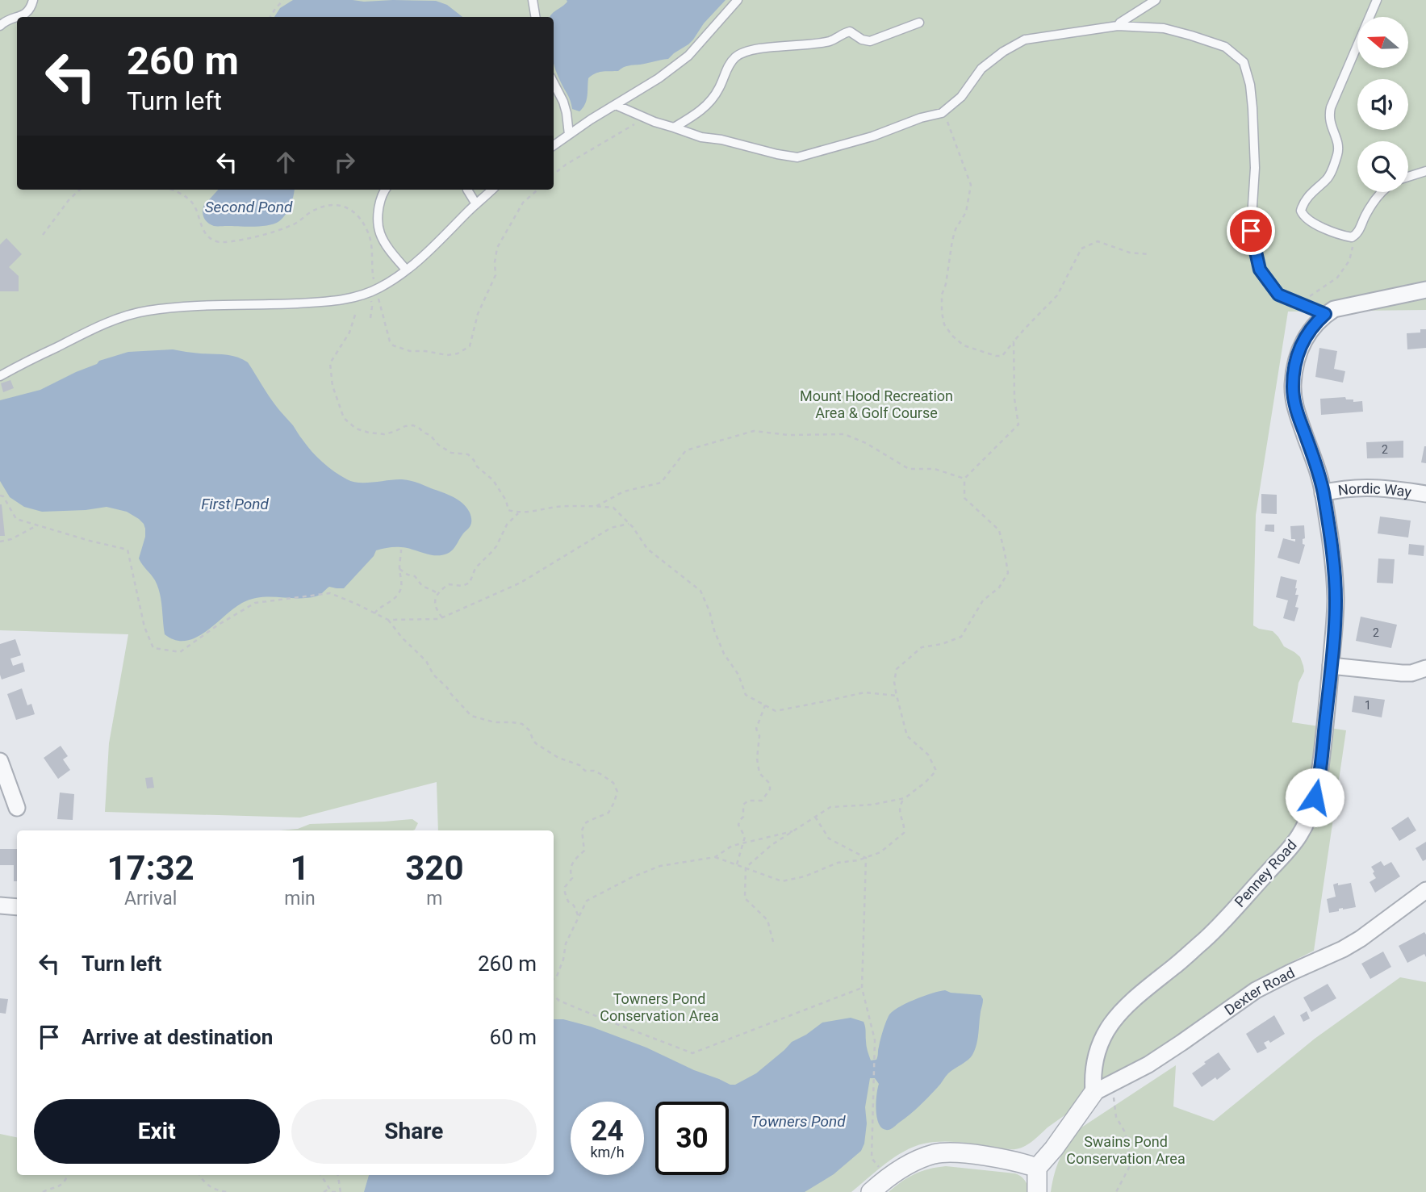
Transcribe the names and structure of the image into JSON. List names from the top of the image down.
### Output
{
  "streets": {
    "street": ["Nordic Way", "Penney Road", "Dexter Road"]
  },
  "crossings": [
    ["Nordic Way", "Penney Road"],
    ["Penney Road", "Dexter Road"]
  ],
  "water": ["Second Pond", "First Pond", "Towners Pond"],
  "parks": ["Mount Hood Recreation Area & Golf Course", "Towners Pond Conservation Area", "Swains Pond Conservation Area"],
  "house_numbers": ["2", "2", "1"],
  "north": "left",
  "page": {
    "turn": ["260 m", "Turn left"],
    "eta": [
      "17:32",
      "Arrival",
      "1",
      "min",
      "320",
      "m"
    ],
    "list": [
      {
        "name": "Turn left",
        "value": "260 m"
      },
      {
        "name": "Arrive at destination",
        "value": "60 m"
      }
    ],
    "buttons": ["Exit", "Share"],
    "speed": "24 km/h",
    "limit": "30"
  }
}
